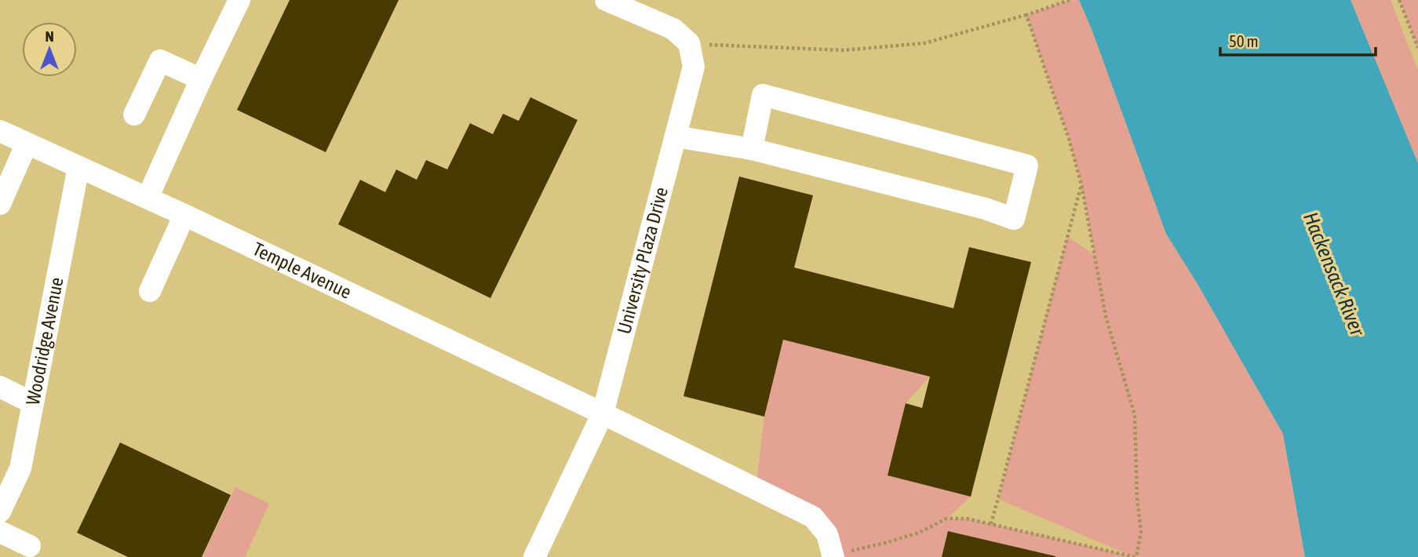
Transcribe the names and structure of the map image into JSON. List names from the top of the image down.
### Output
{
  "streets": {
    "street": ["University Plaza Drive", "Temple Avenue", "Woodridge Avenue"]
  },
  "crossings": [
    ["University Plaza Drive", "Temple Avenue"],
    ["Temple Avenue", "Woodridge Avenue"]
  ],
  "water": ["Hackensack River"],
  "scale_bar": "50 m",
  "north": "top"
}
